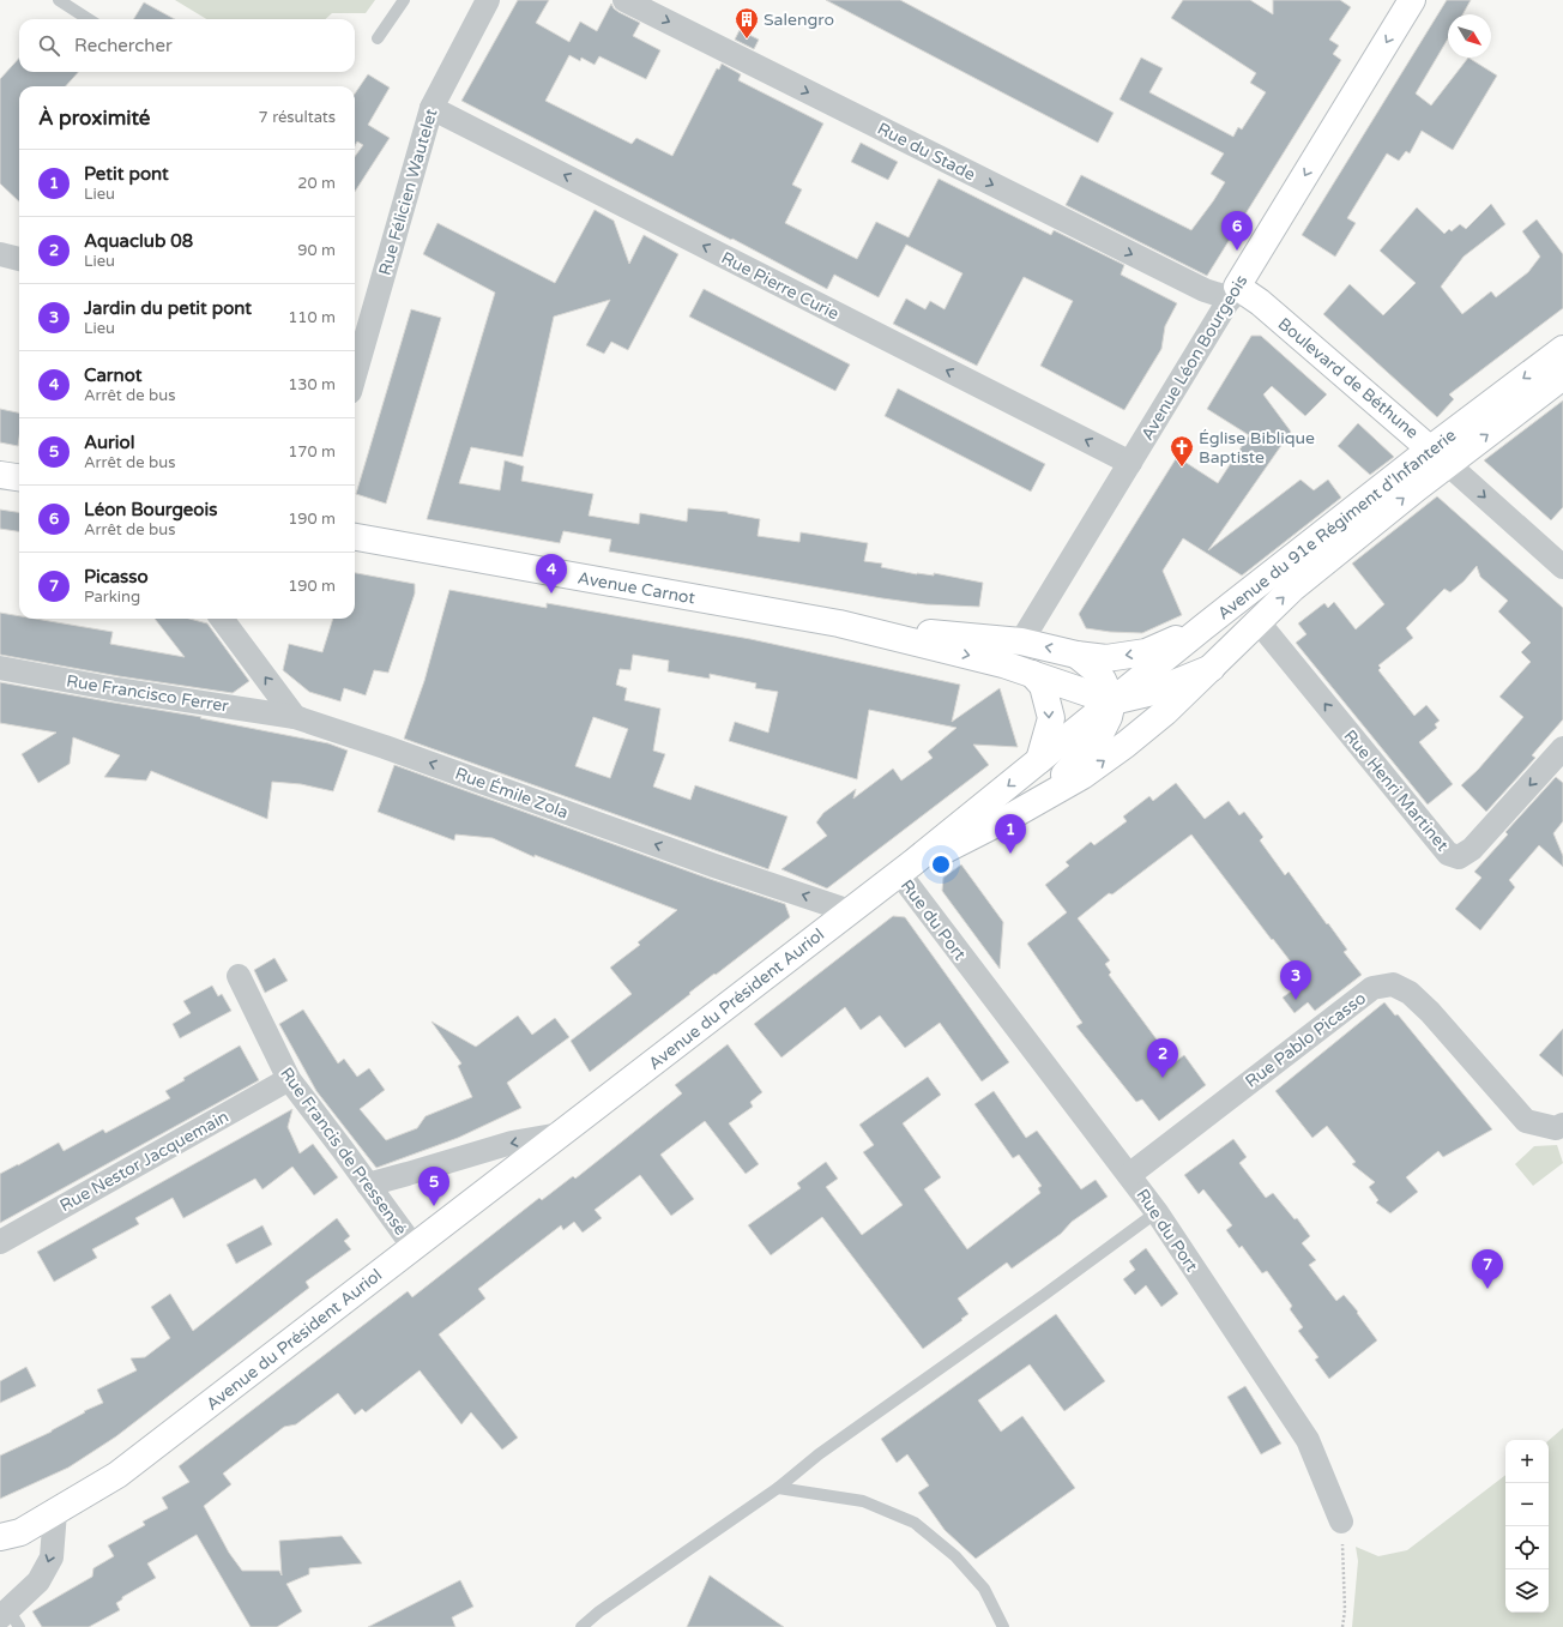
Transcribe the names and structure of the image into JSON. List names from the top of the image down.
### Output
{
  "streets": {
    "main road": [
      "Avenue Léon Bourgeois",
      "Boulevard de Béthune",
      "Avenue du 91e Régiment d'Infanterie",
      "Avenue Carnot",
      "Avenue du Président Auriol"
    ],
    "street": [
      "Rue du Stade",
      "Rue Félicien Wautelet",
      "Rue Pierre Curie",
      "Rue Francisco Ferrer",
      "Rue Henri Martinet",
      "Rue Émile Zola",
      "Rue du Port",
      "Rue Pablo Picasso",
      "Rue Francis de Pressensé",
      "Rue Nestor Jacquemain"
    ]
  },
  "crossings": [
    ["Rue du Stade", "Avenue Léon Bourgeois"],
    ["Rue du Stade", "Boulevard de Béthune"],
    ["Rue Félicien Wautelet", "Rue Pierre Curie"],
    ["Rue Pierre Curie", "Avenue Léon Bourgeois"],
    ["Avenue Léon Bourgeois", "Boulevard de Béthune"],
    ["Avenue Léon Bourgeois", "Avenue Carnot"],
    ["Boulevard de Béthune", "Avenue du 91e Régiment d'Infanterie"],
    ["Avenue du 91e Régiment d'Infanterie", "Avenue Carnot"],
    ["Avenue du 91e Régiment d'Infanterie", "Rue Henri Martinet"],
    ["Avenue du 91e Régiment d'Infanterie", "Avenue du Président Auriol"],
    ["Avenue Carnot", "Avenue du Président Auriol"],
    ["Rue Francisco Ferrer", "Rue Émile Zola"],
    ["Rue Émile Zola", "Avenue du Président Auriol"],
    ["Rue du Port", "Avenue du Président Auriol"],
    ["Rue du Port", "Rue Pablo Picasso"],
    ["Avenue du Président Auriol", "Rue Francis de Pressensé"],
    ["Rue Francis de Pressensé", "Rue Nestor Jacquemain"]
  ],
  "one_way": [
    "Rue du Stade",
    "Rue Pierre Curie",
    "Avenue Léon Bourgeois",
    "Boulevard de Béthune",
    "Rue Émile Zola"
  ],
  "places": {
    "building": ["Salengro"],
    "church": ["Église Biblique Baptiste"]
  },
  "north": "bottom right",
  "page": {
    "search": "Rechercher",
    "heading": ["À proximité", "7 résultats"],
    "list": [
      {
        "mark": "1",
        "name": "Petit pont",
        "note": "Lieu",
        "value": "20 m"
      },
      {
        "mark": "2",
        "name": "Aquaclub 08",
        "note": "Lieu",
        "value": "90 m"
      },
      {
        "mark": "3",
        "name": "Jardin du petit pont",
        "note": "Lieu",
        "value": "110 m"
      },
      {
        "mark": "4",
        "name": "Carnot",
        "note": "Arrêt de bus",
        "value": "130 m"
      },
      {
        "mark": "5",
        "name": "Auriol",
        "note": "Arrêt de bus",
        "value": "170 m"
      },
      {
        "mark": "6",
        "name": "Léon Bourgeois",
        "note": "Arrêt de bus",
        "value": "190 m"
      },
      {
        "mark": "7",
        "name": "Picasso",
        "note": "Parking",
        "value": "190 m"
      }
    ],
    "pins": [
      "6",
      "4",
      "1",
      "3",
      "2",
      "5",
      "7"
    ],
    "map_buttons": ["+", "−"]
  }
}
